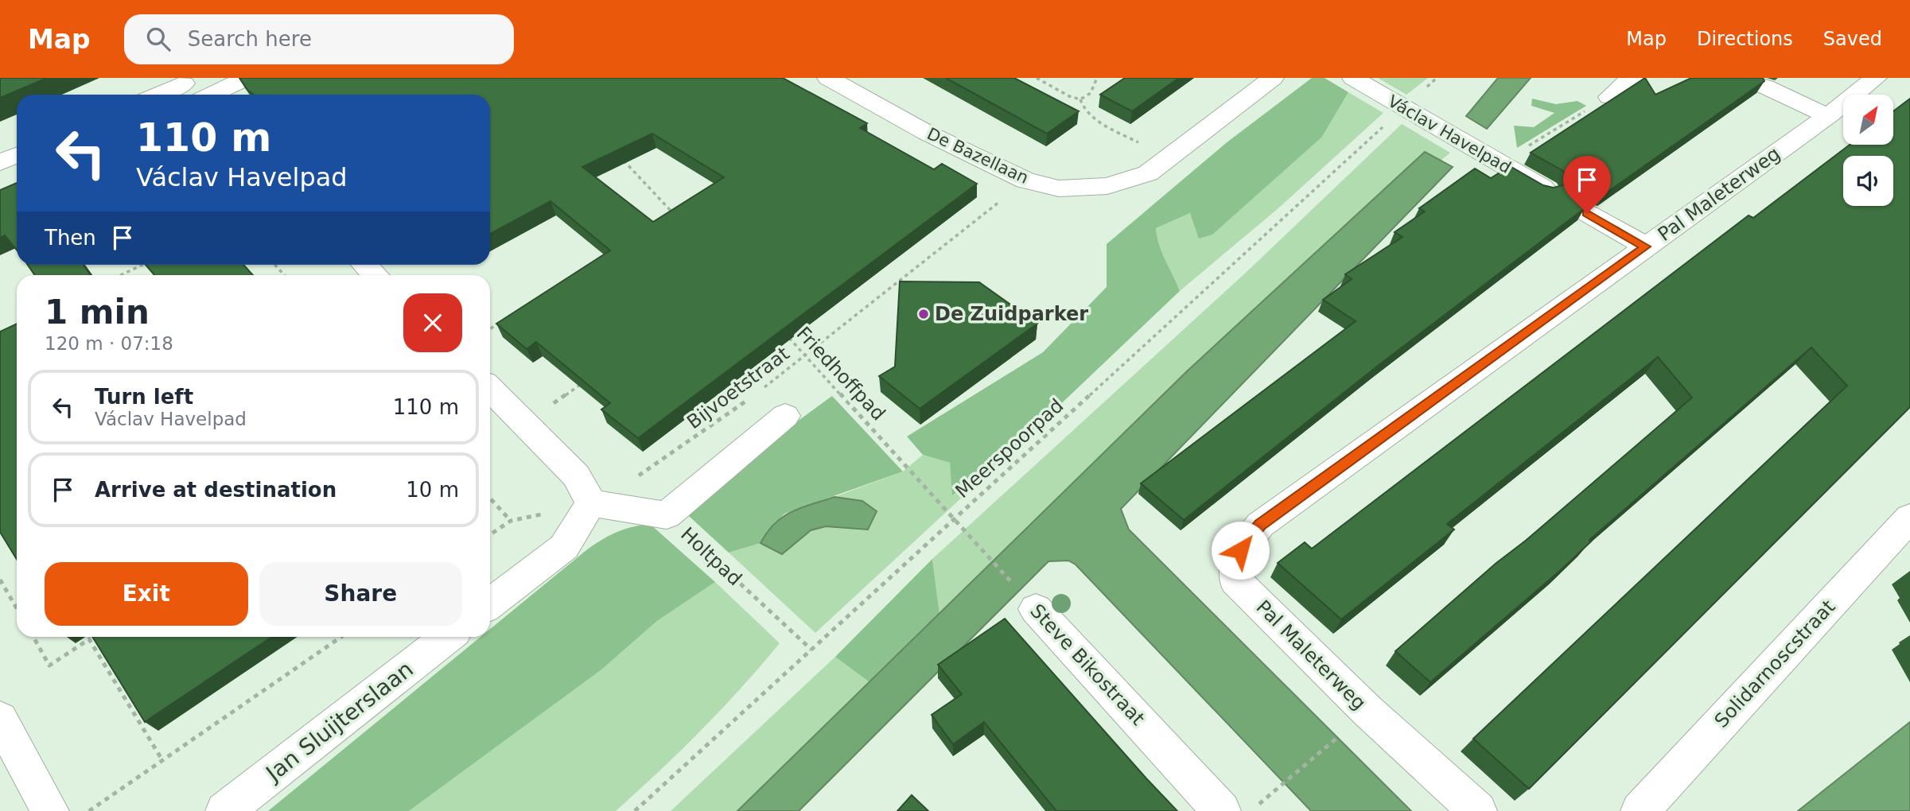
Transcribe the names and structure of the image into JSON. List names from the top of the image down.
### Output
{
  "streets": {
    "street": [
      "Václav Havelpad",
      "De Bazellaan",
      "Pal Maleterweg",
      "Holtpad",
      "Solidarnoscstraat",
      "Steve Bikostraat",
      "Jan Sluijterslaan"
    ],
    "path": ["Friedhoffpad", "Bijvoetstraat", "Meerspoorpad"]
  },
  "crossings": [
    ["Václav Havelpad", "Meerspoorpad"],
    ["De Bazellaan", "Bijvoetstraat"],
    ["Friedhoffpad", "Bijvoetstraat"],
    ["Friedhoffpad", "Meerspoorpad"],
    ["Friedhoffpad", "Steve Bikostraat"],
    ["Bijvoetstraat", "Holtpad"],
    ["Meerspoorpad", "Holtpad"],
    ["Meerspoorpad", "Steve Bikostraat"]
  ],
  "places": ["De Zuidparker"],
  "north": "top right",
  "page": {
    "header": "Map",
    "search": "Search here",
    "nav": ["Map", "Directions", "Saved"],
    "turn": ["110 m", "Václav Havelpad"],
    "then": "Then",
    "heading": ["1 min", "120 m · 07:18"],
    "list": [
      {
        "name": "Turn left",
        "note": "Václav Havelpad",
        "value": "110 m"
      },
      {
        "name": "Arrive at destination",
        "value": "10 m"
      }
    ],
    "buttons": ["Exit", "Share"]
  }
}
